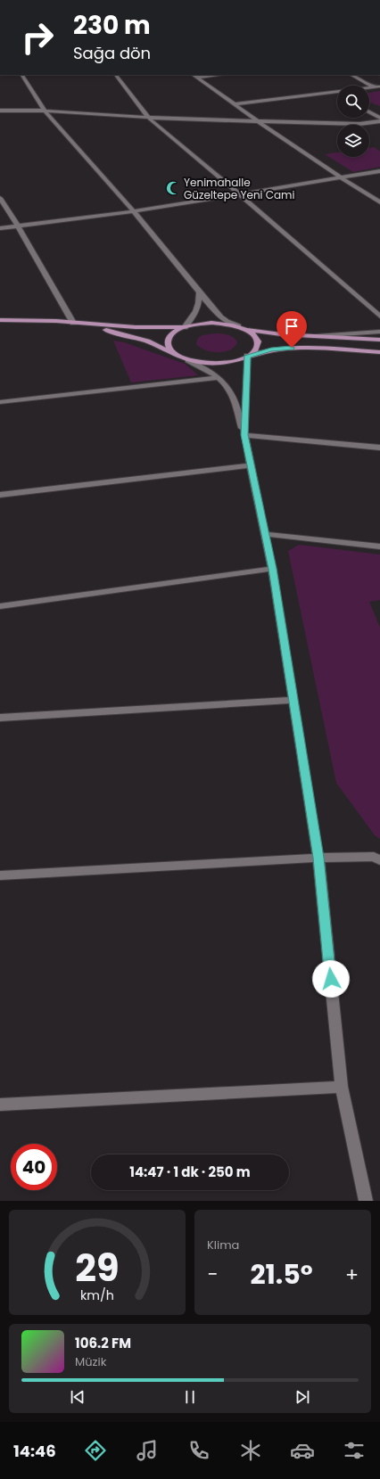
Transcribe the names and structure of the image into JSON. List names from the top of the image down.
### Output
{
  "places": {
    "mosque": ["Yenimahalle Güzeltepe Yeni Cami"]
  },
  "page": {
    "turn": ["230 m", "Sağa dön"],
    "limit": "40",
    "trip": "14:47 · 1 dk · 250 m",
    "tile": "Klima",
    "heat": ["−", "21.5°", "+"],
    "song": ["106.2 FM", "Müzik"],
    "tabs": "14:46",
    "gauge": ["29", "km/h"]
  }
}
